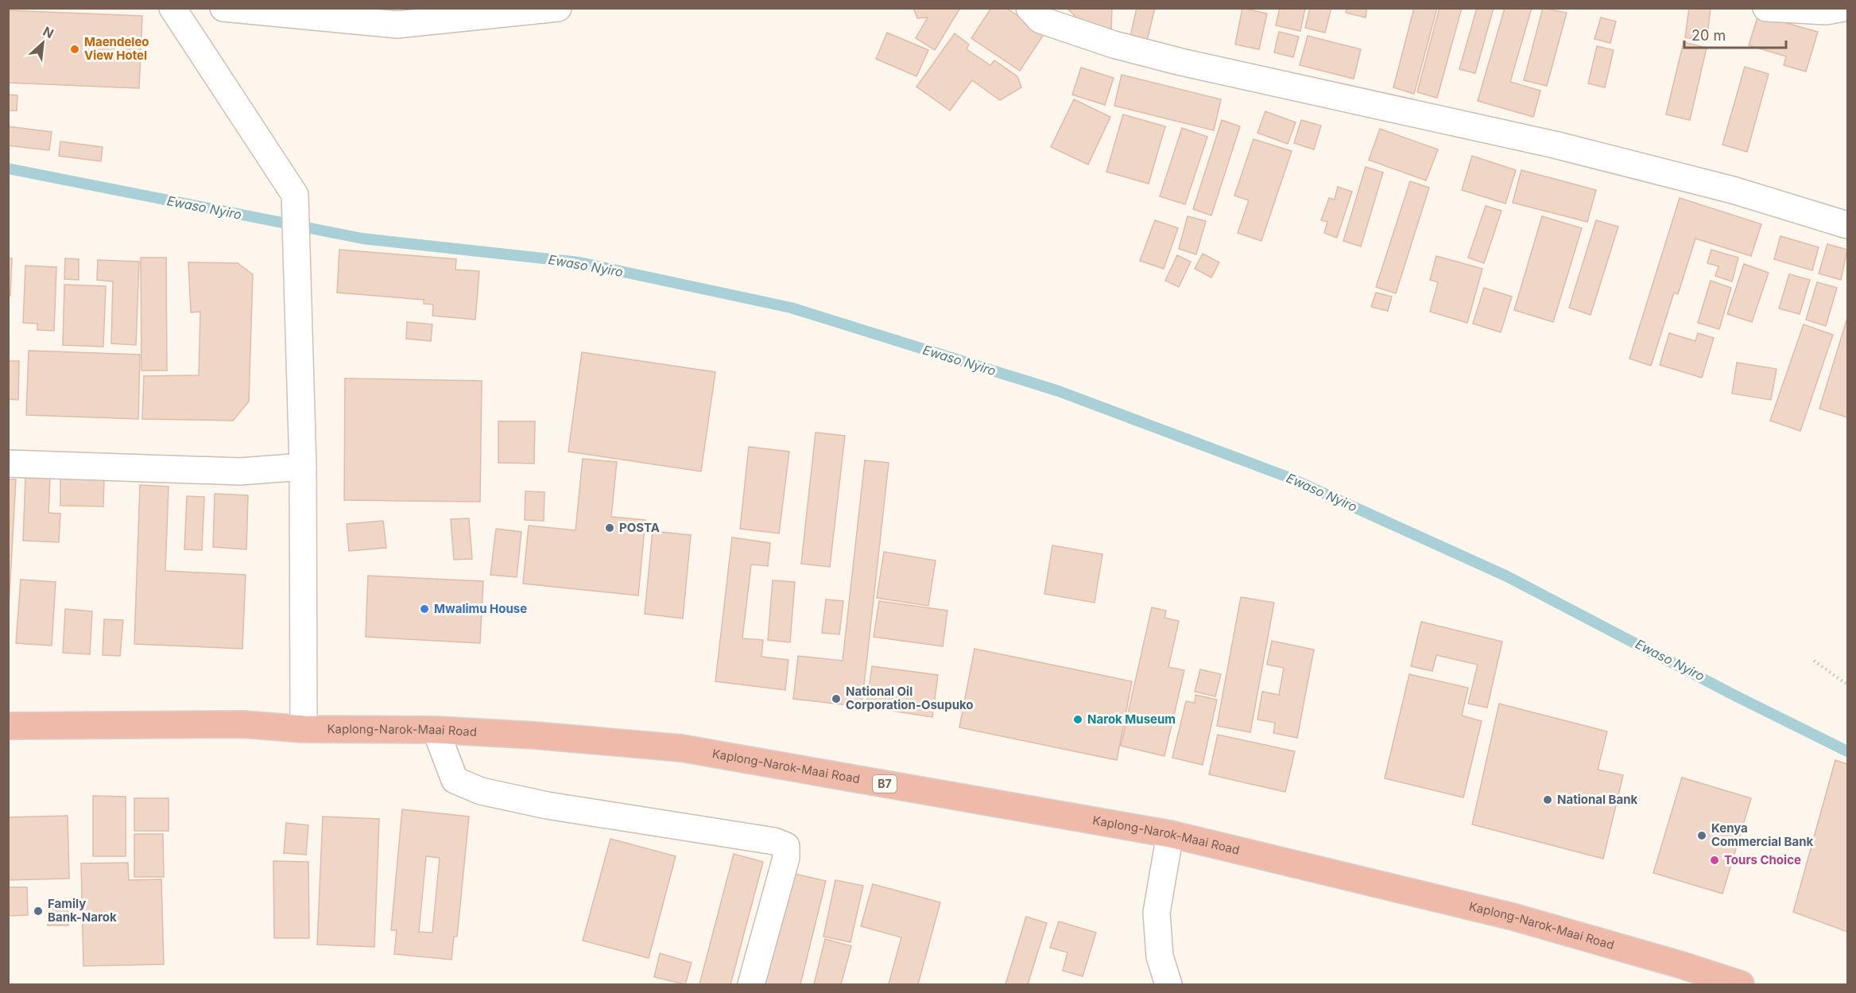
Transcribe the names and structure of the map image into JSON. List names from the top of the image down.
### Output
{
  "streets": {
    "highway": ["Kaplong-Narok-Maai Road", "B7"]
  },
  "water": ["Ewaso Nyiro"],
  "places": [
    "Maendeleo View Hotel",
    "POSTA",
    "Mwalimu House",
    "National Oil Corporation-Osupuko",
    "Narok Museum",
    "National Bank",
    "Kenya Commercial Bank",
    "Tours Choice",
    "Family Bank-Narok"
  ],
  "scale_bar": "20 m",
  "north": "top right"
}
